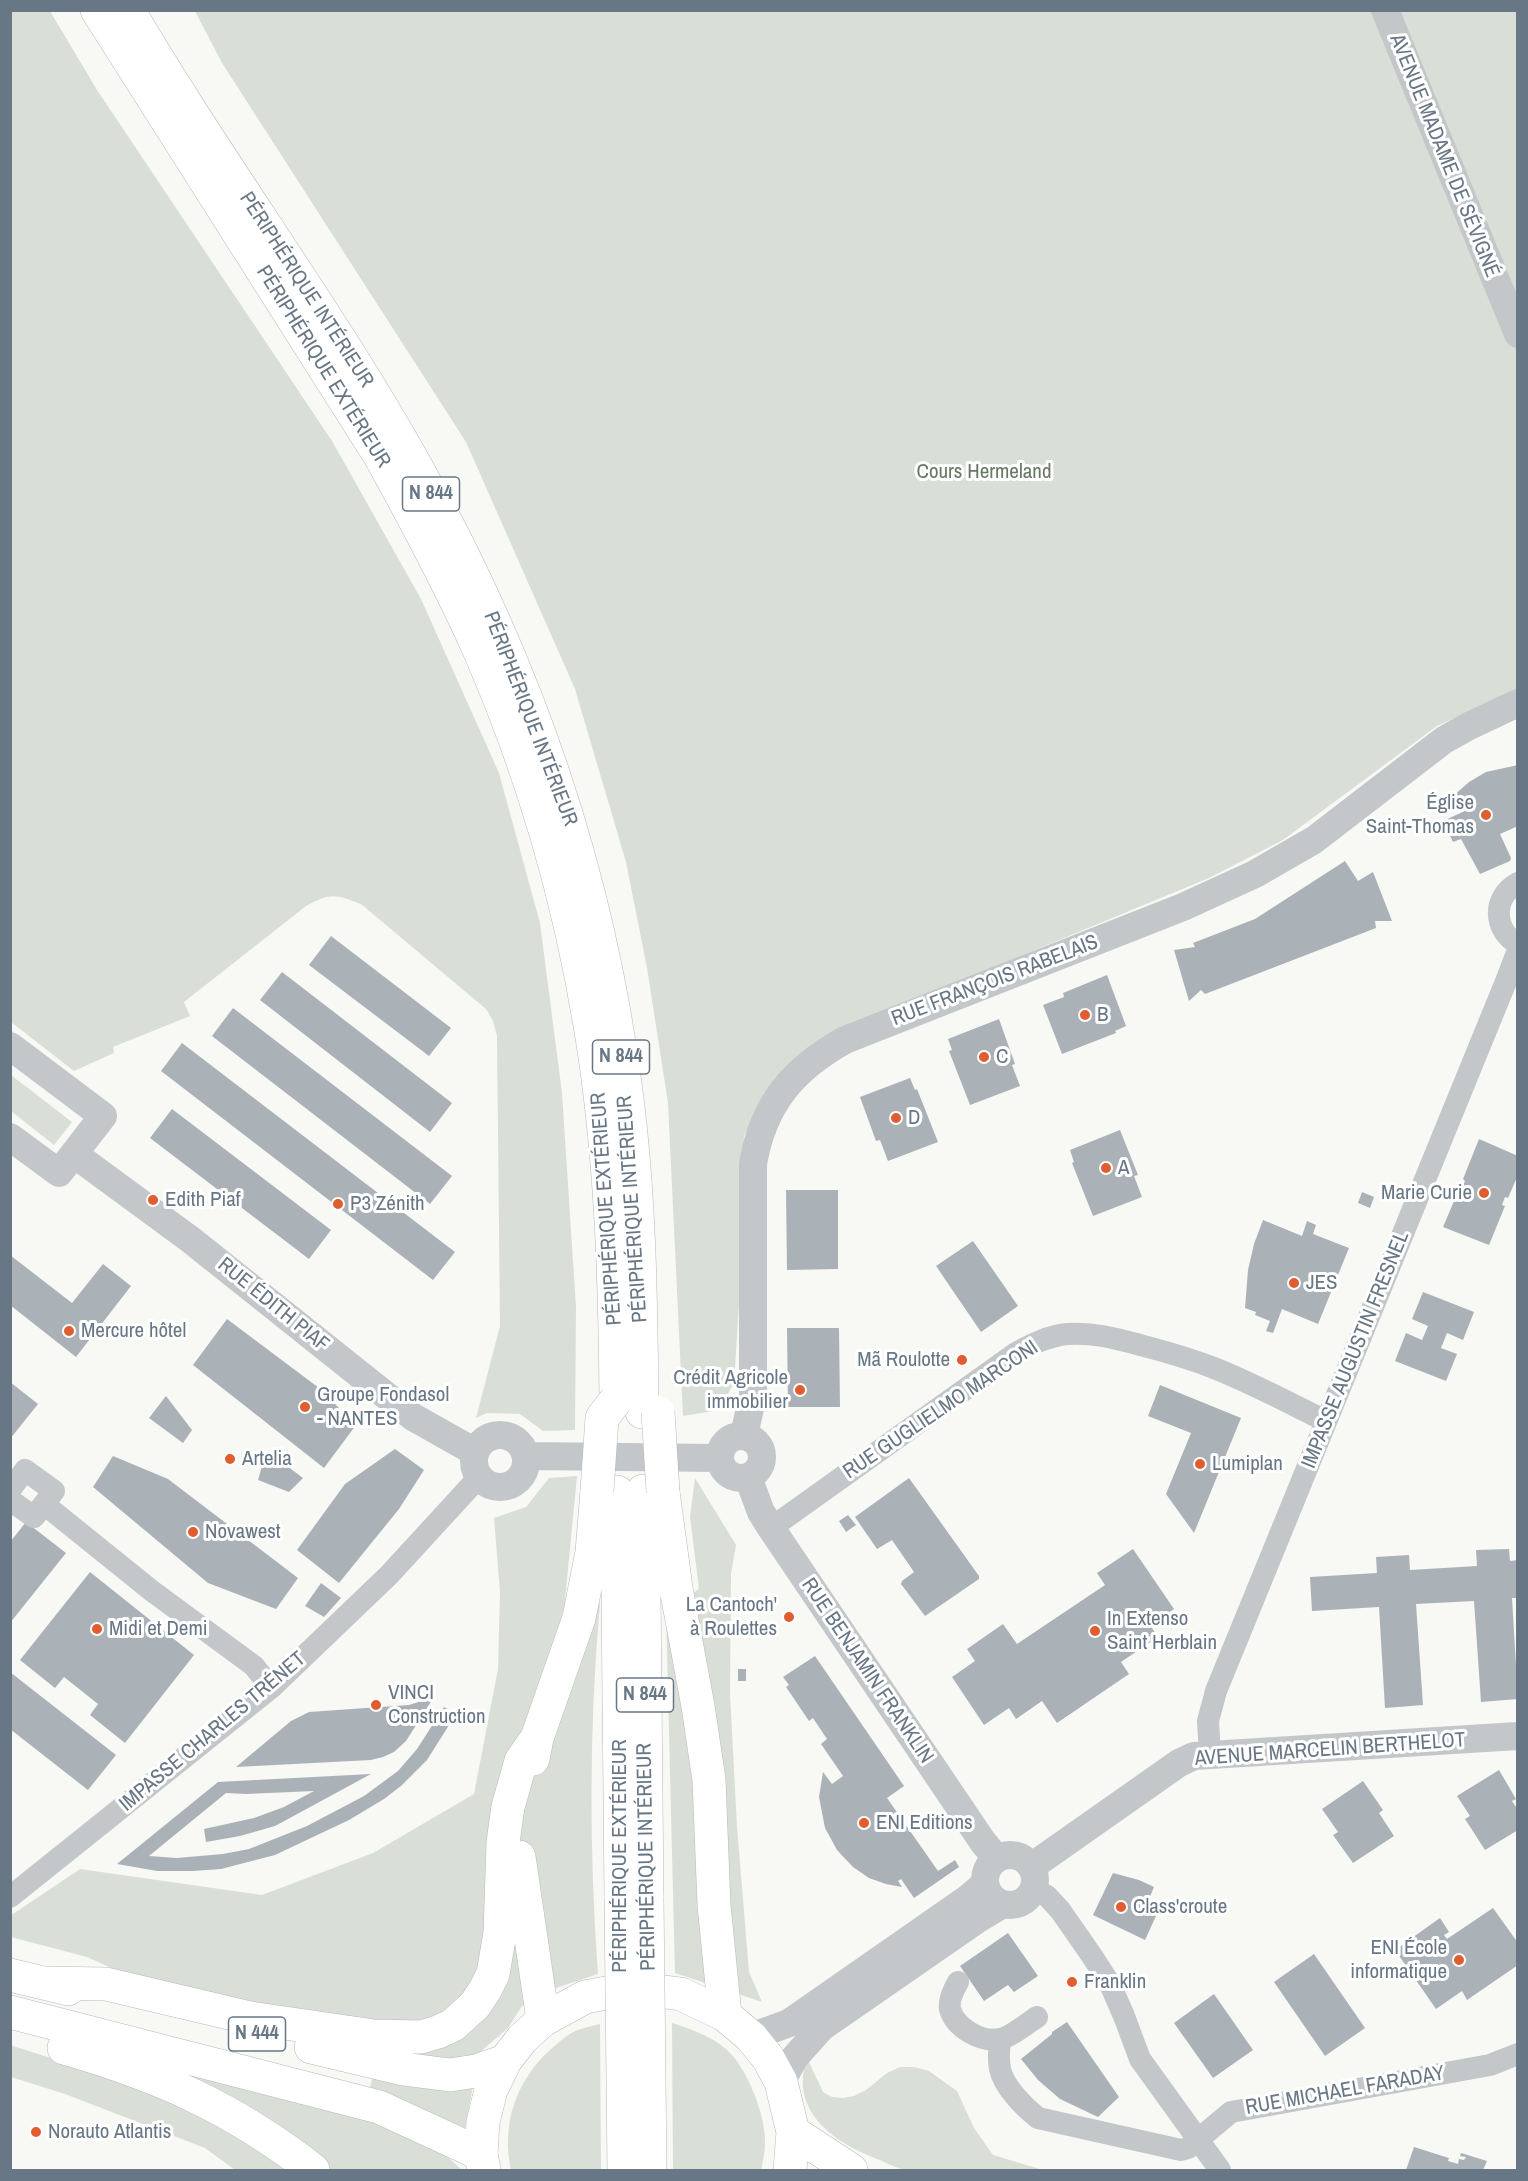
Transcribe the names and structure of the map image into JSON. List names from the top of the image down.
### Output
{
  "streets": {
    "main road": [
      "PÉRIPHÉRIQUE INTÉRIEUR",
      "PÉRIPHÉRIQUE EXTÉRIEUR",
      "N 844",
      "N 444"
    ],
    "street": [
      "AVENUE MADAME DE SÉVIGNÉ",
      "RUE FRANÇOIS RABELAIS",
      "RUE ÉDITH PIAF",
      "IMPASSE AUGUSTIN FRESNEL",
      "RUE GUGLIELMO MARCONI",
      "RUE BENJAMIN FRANKLIN",
      "IMPASSE CHARLES TRÉNET",
      "AVENUE MARCELIN BERTHELOT",
      "RUE MICHAEL FARADAY"
    ]
  },
  "crossings": [
    ["PÉRIPHÉRIQUE INTÉRIEUR", "PÉRIPHÉRIQUE EXTÉRIEUR"],
    ["RUE FRANÇOIS RABELAIS", "RUE BENJAMIN FRANKLIN"],
    ["RUE ÉDITH PIAF", "IMPASSE CHARLES TRÉNET"],
    ["IMPASSE AUGUSTIN FRESNEL", "RUE GUGLIELMO MARCONI"],
    ["IMPASSE AUGUSTIN FRESNEL", "AVENUE MARCELIN BERTHELOT"],
    ["RUE GUGLIELMO MARCONI", "RUE BENJAMIN FRANKLIN"],
    ["RUE BENJAMIN FRANKLIN", "AVENUE MARCELIN BERTHELOT"]
  ],
  "parks": ["Cours Hermeland"],
  "places": [
    "Église Saint-Thomas",
    "B",
    "C",
    "D",
    "A",
    "Marie Curie",
    "Edith Piaf",
    "P3 Zénith",
    "JES",
    "Mercure hôtel",
    "Mã Roulotte",
    "Crédit Agricole immobilier",
    "Groupe Fondasol - NANTES",
    "Artelia",
    "Lumiplan",
    "Novawest",
    "La Cantoch' à Roulettes",
    "Midi et Demi",
    "In Extenso Saint Herblain",
    "VINCI Construction",
    "ENI Editions",
    "Class'croute",
    "ENI École informatique",
    "Franklin",
    "Norauto Atlantis"
  ]
}
